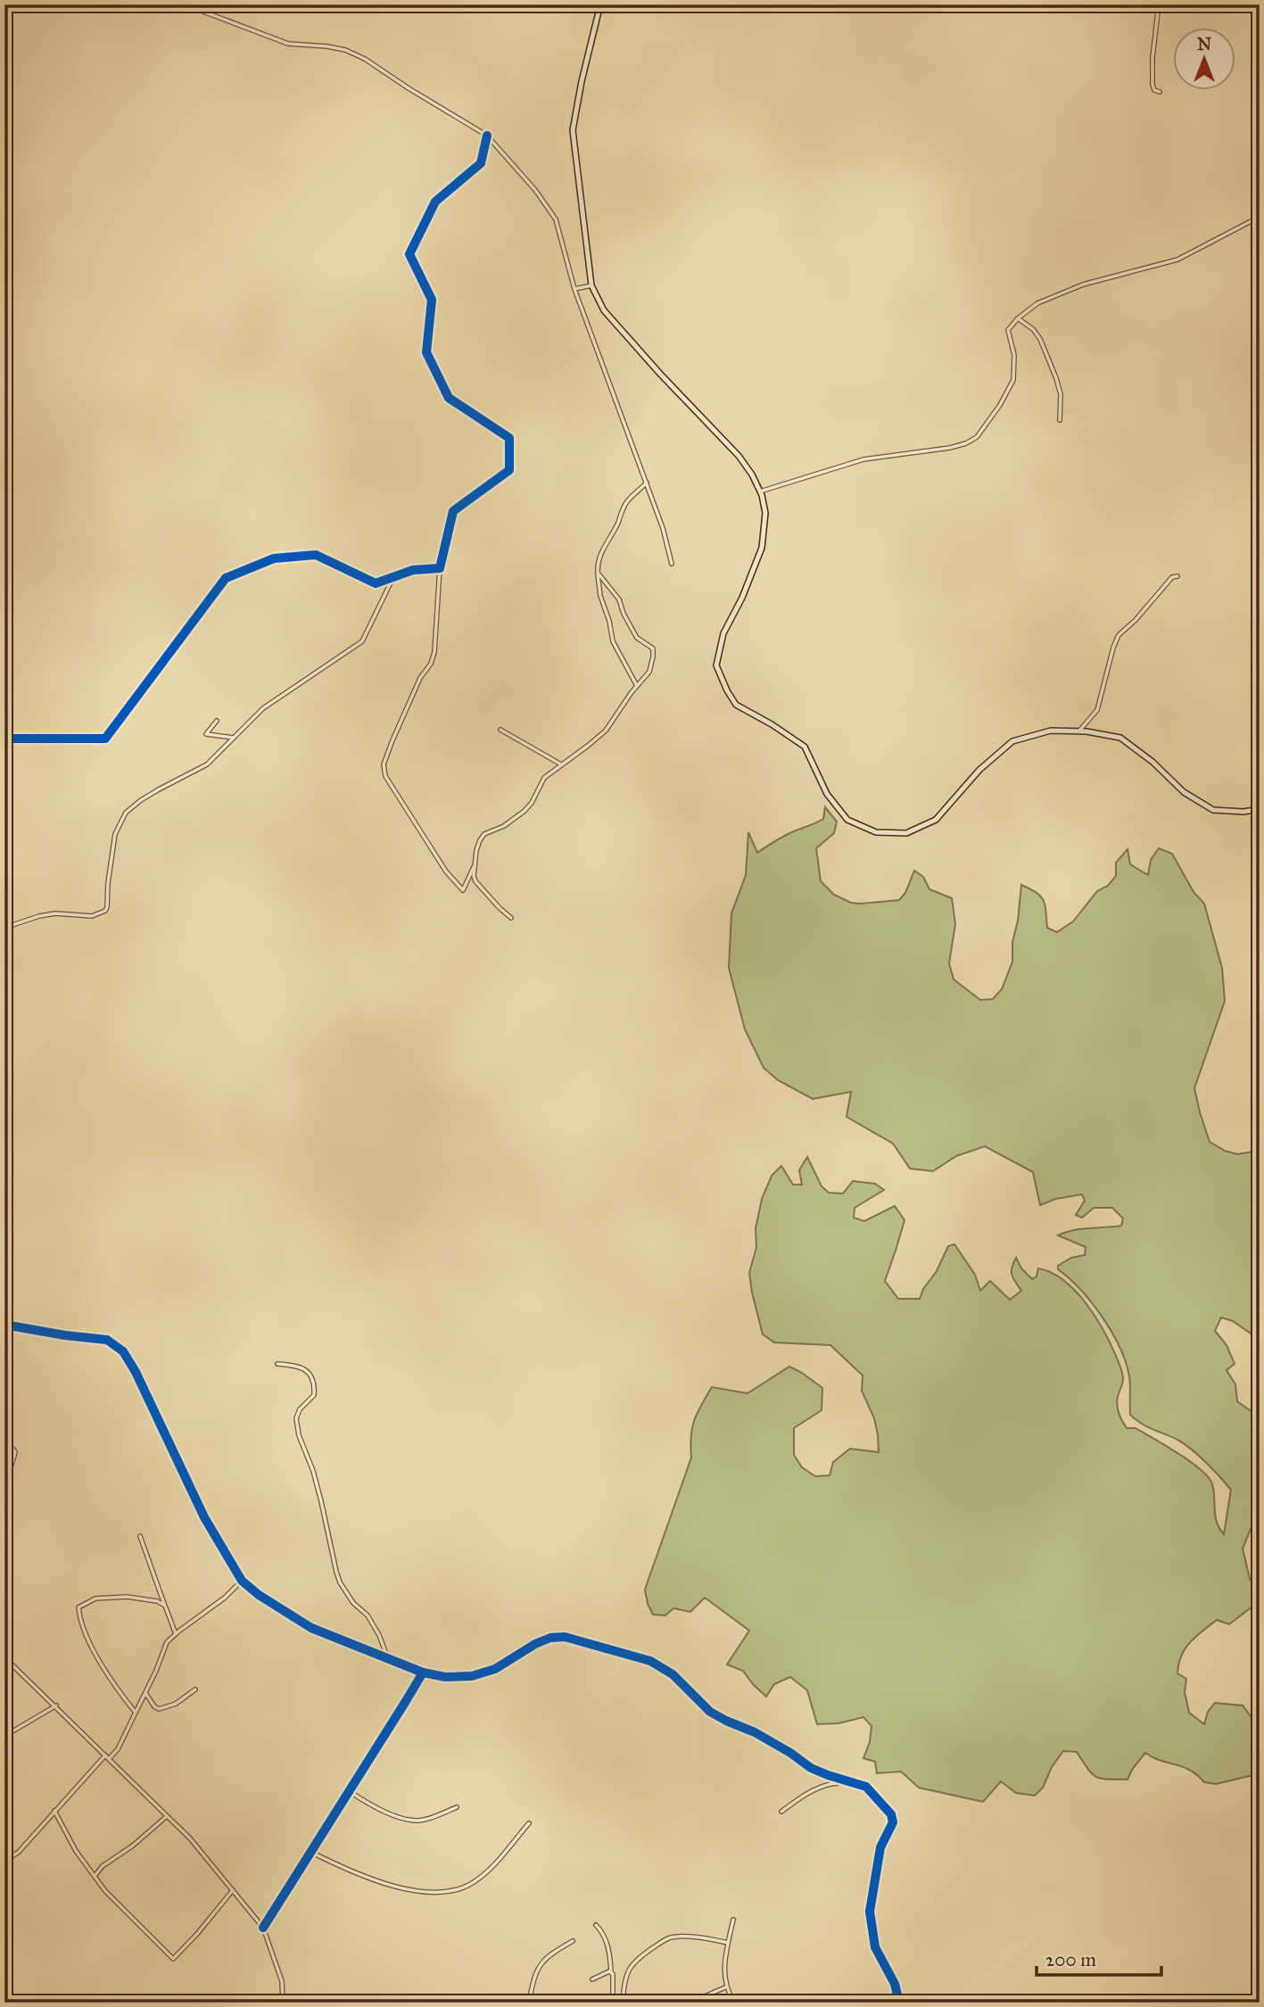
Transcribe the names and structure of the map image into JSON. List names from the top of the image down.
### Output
{
  "scale_bar": "200 m",
  "north": "top"
}
